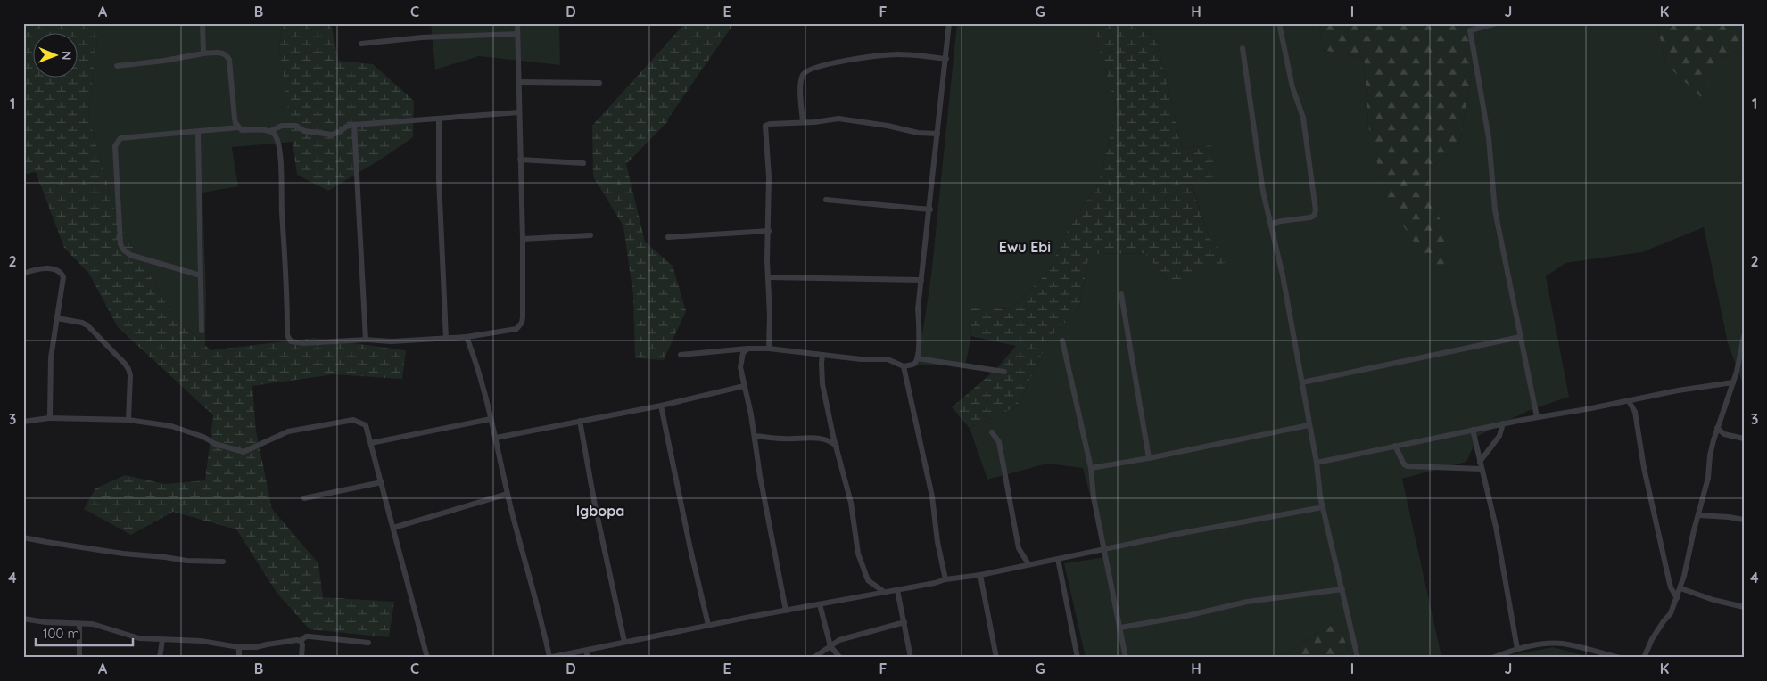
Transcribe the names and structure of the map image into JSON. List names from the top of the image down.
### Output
{
  "districts": ["Ewu Ebi", "Igbopa"],
  "scale_bar": "100 m",
  "north": "right",
  "grid": {
    "columns": [
      "A",
      "B",
      "C",
      "D",
      "E",
      "F",
      "G",
      "H",
      "I",
      "J",
      "K"
    ],
    "rows": [
      "1",
      "2",
      "3",
      "4"
    ]
  }
}
